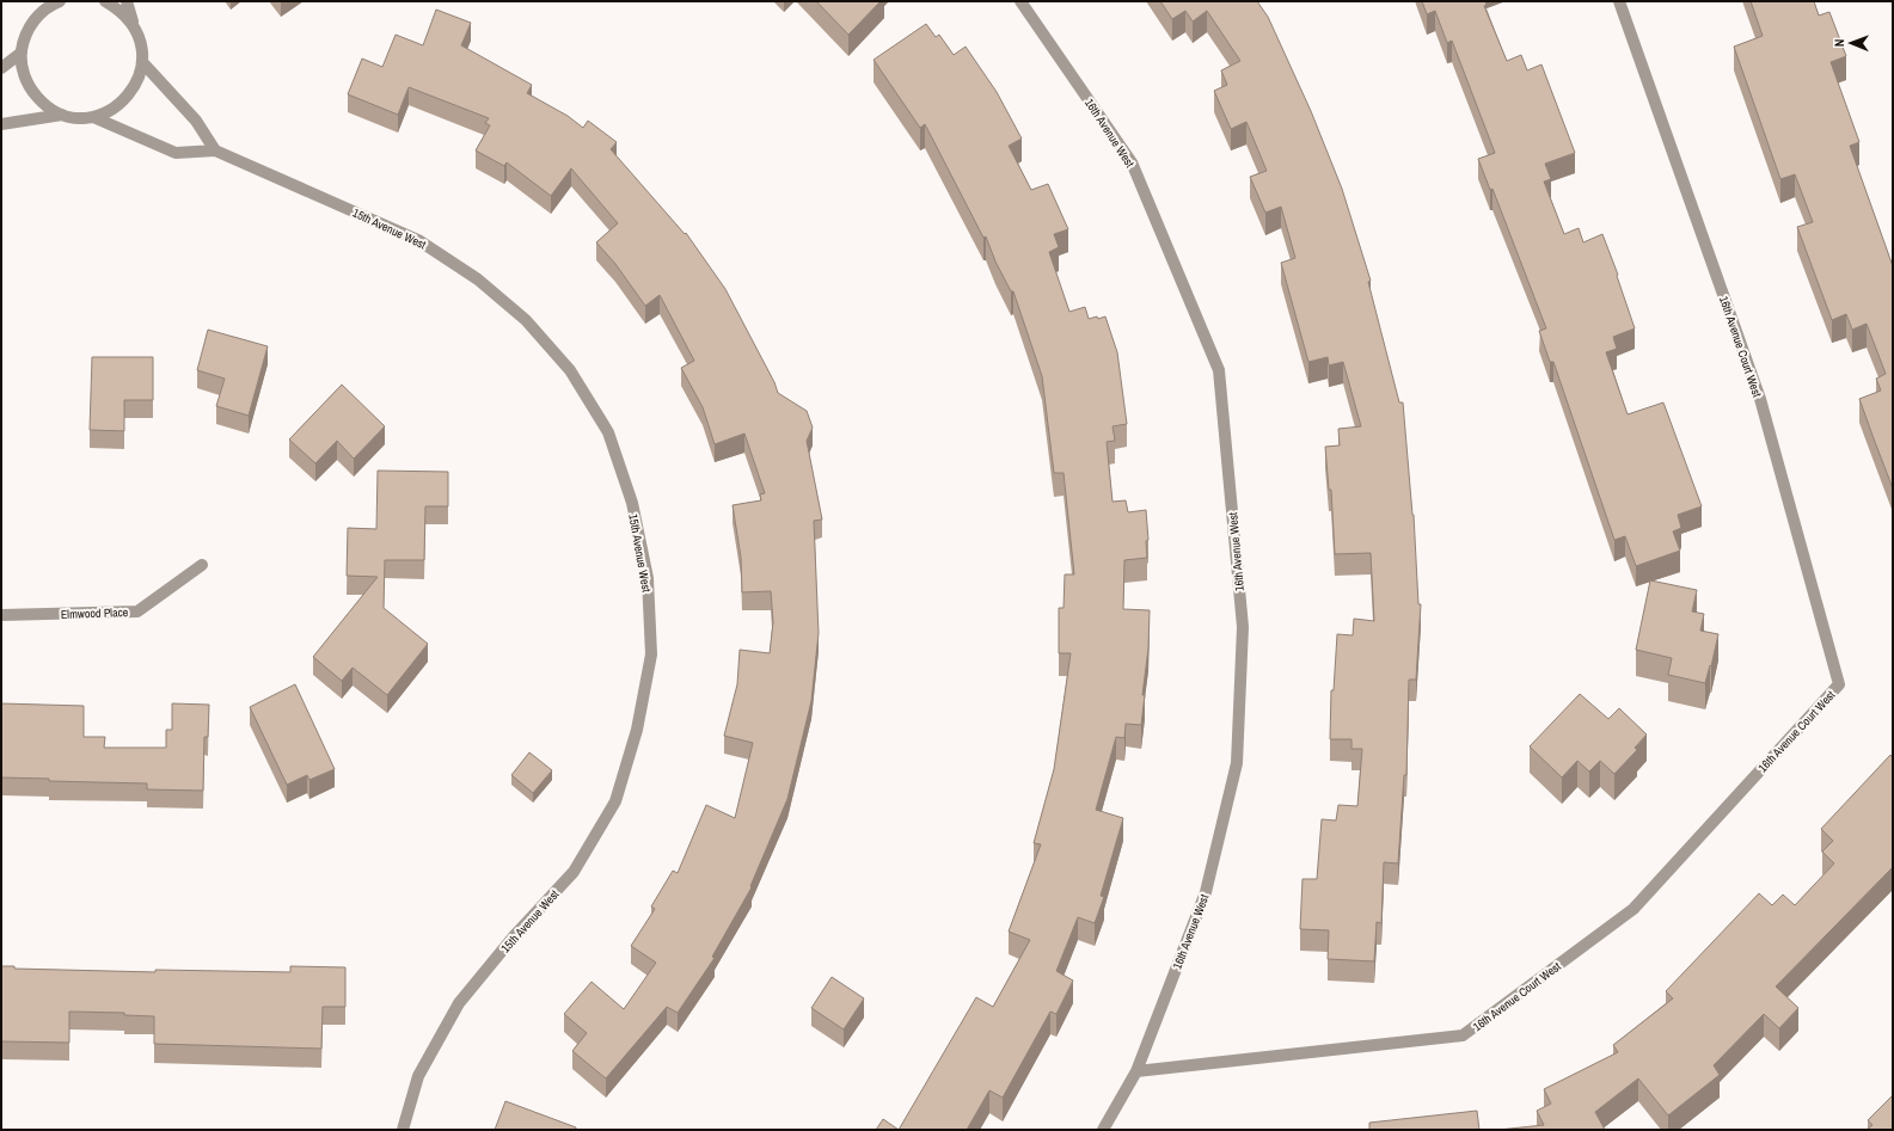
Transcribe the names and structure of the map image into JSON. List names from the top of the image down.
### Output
{
  "streets": {
    "street": [
      "16th Avenue West",
      "15th Avenue West",
      "16th Avenue Court West",
      "Elmwood Place"
    ]
  },
  "crossings": [
    ["16th Avenue West", "16th Avenue Court West"]
  ],
  "north": "left"
}
